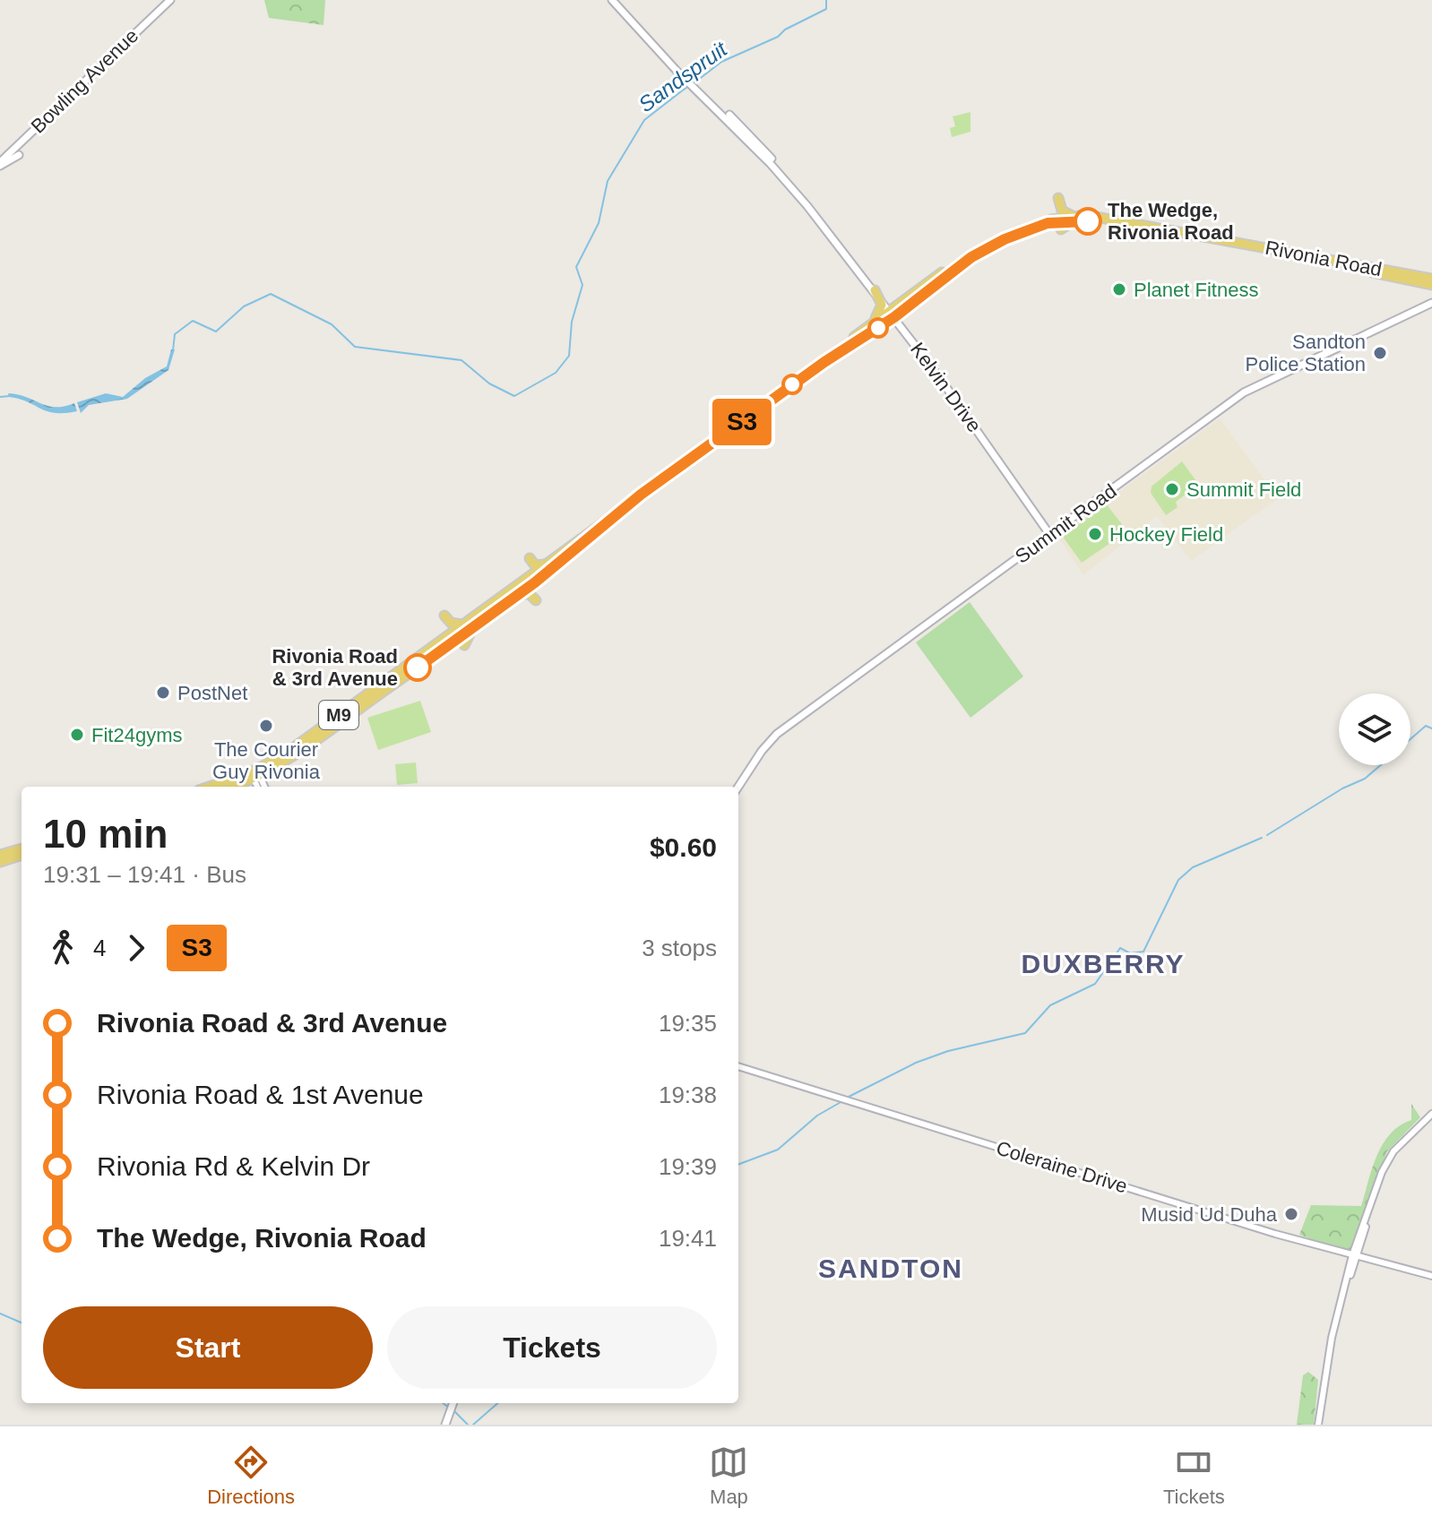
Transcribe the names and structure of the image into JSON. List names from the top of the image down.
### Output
{
  "streets": {
    "main road": [
      "Bowling Avenue",
      "Rivonia Road",
      "Kelvin Drive",
      "Summit Road",
      "M9"
    ],
    "street": ["Coleraine Drive"]
  },
  "crossings": [
    ["Rivonia Road", "Kelvin Drive"],
    ["Kelvin Drive", "Summit Road"]
  ],
  "districts": ["DUXBERRY", "SANDTON"],
  "water": ["Sandspruit"],
  "places": [
    "The Wedge, Rivonia Road",
    "Planet Fitness",
    "Sandton Police Station",
    "Summit Field",
    "Hockey Field",
    "Rivonia Road & 3rd Avenue",
    "PostNet",
    "The Courier Guy Rivonia",
    "Fit24gyms",
    "Musid Ud Duha"
  ],
  "lines": ["bus line S3"],
  "page": {
    "on_map": "S3",
    "heading": ["10 min", "19:31 – 19:41 · Bus", "$0.60"],
    "legs": ["4", "S3", "3 stops"],
    "list": [
      {
        "name": "Rivonia Road & 3rd Avenue",
        "value": "19:35"
      },
      {
        "name": "Rivonia Road & 1st Avenue",
        "value": "19:38"
      },
      {
        "name": "Rivonia Rd & Kelvin Dr",
        "value": "19:39"
      },
      {
        "name": "The Wedge, Rivonia Road",
        "value": "19:41"
      }
    ],
    "buttons": ["Start", "Tickets"],
    "tabs": ["Directions", "Map", "Tickets"]
  }
}
